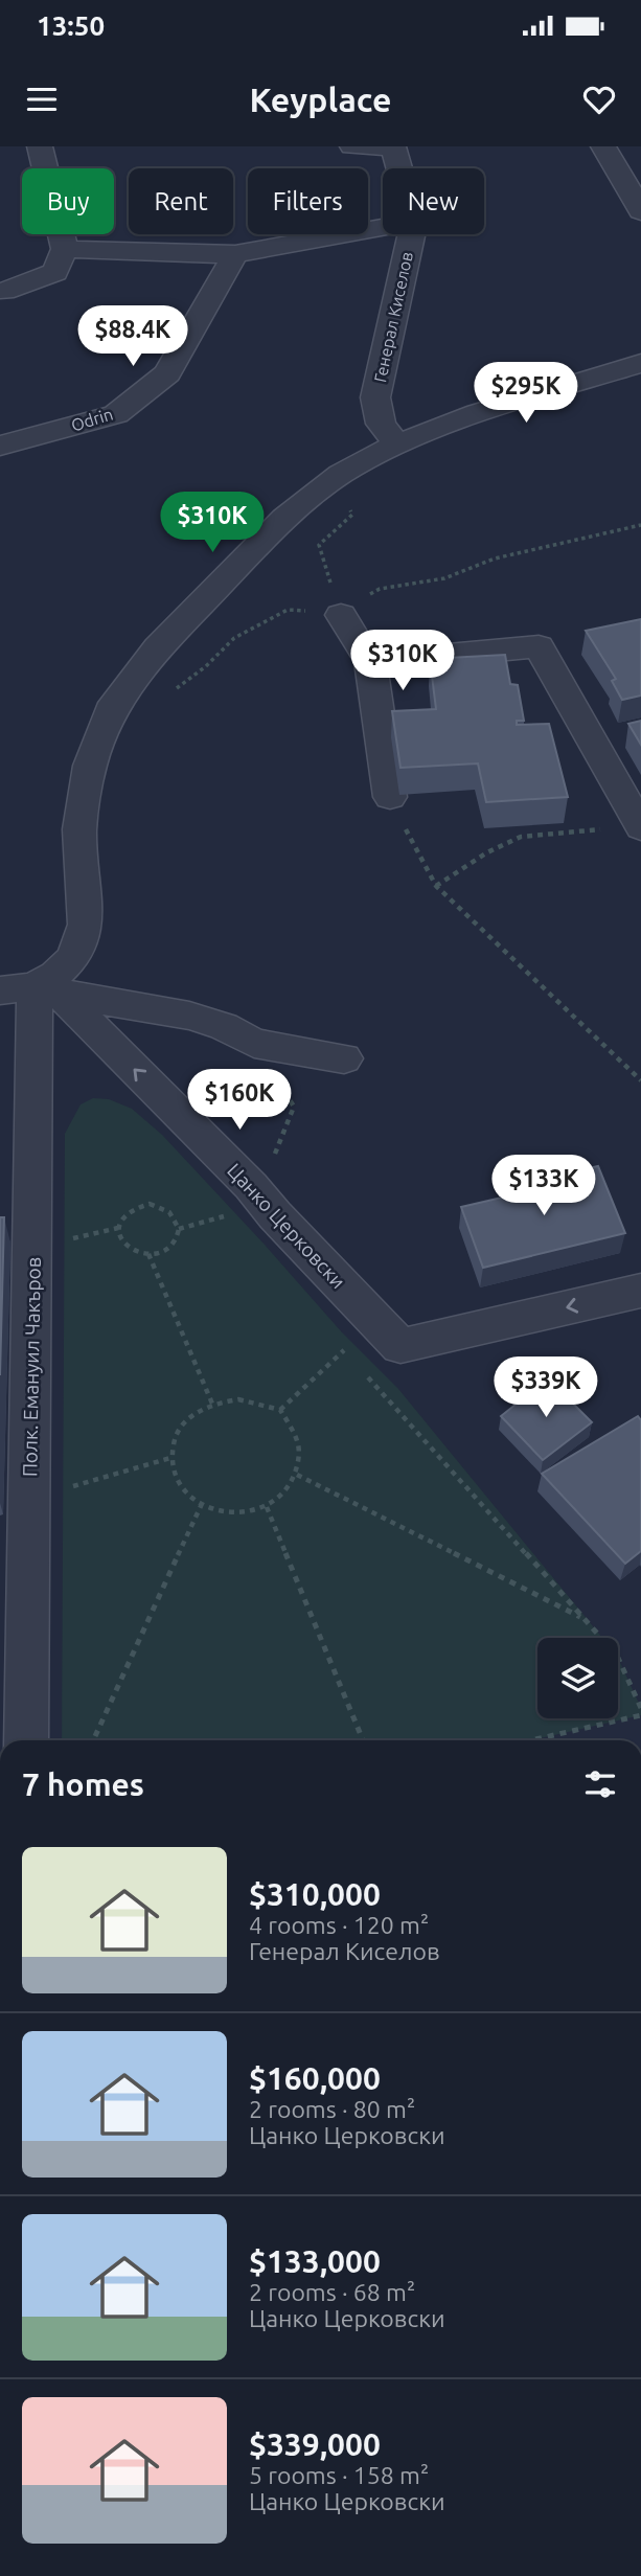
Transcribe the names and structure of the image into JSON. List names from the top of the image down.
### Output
{
  "streets": {
    "street": [
      "Генерал Киселов",
      "Odrin",
      "Цанко Церковски",
      "Полк. Емануил Чакъров"
    ]
  },
  "crossings": [
    ["Цанко Церковски", "Полк. Емануил Чакъров"]
  ],
  "page": {
    "status": "13:50",
    "header": "Keyplace",
    "chip": [
      "Buy",
      "Rent",
      "Filters",
      "New"
    ],
    "price": [
      "$88.4K",
      "$295K",
      "$310K",
      "$310K",
      "$160K",
      "$133K",
      "$339K"
    ],
    "heading": "7 homes",
    "list": [
      {
        "name": "$310,000",
        "note": "4 rooms · 120 m² · Генерал Киселов"
      },
      {
        "name": "$160,000",
        "note": "2 rooms · 80 m² · Цанко Церковски"
      },
      {
        "name": "$133,000",
        "note": "2 rooms · 68 m² · Цанко Церковски"
      },
      {
        "name": "$339,000",
        "note": "5 rooms · 158 m² · Цанко Церковски"
      }
    ]
  }
}
